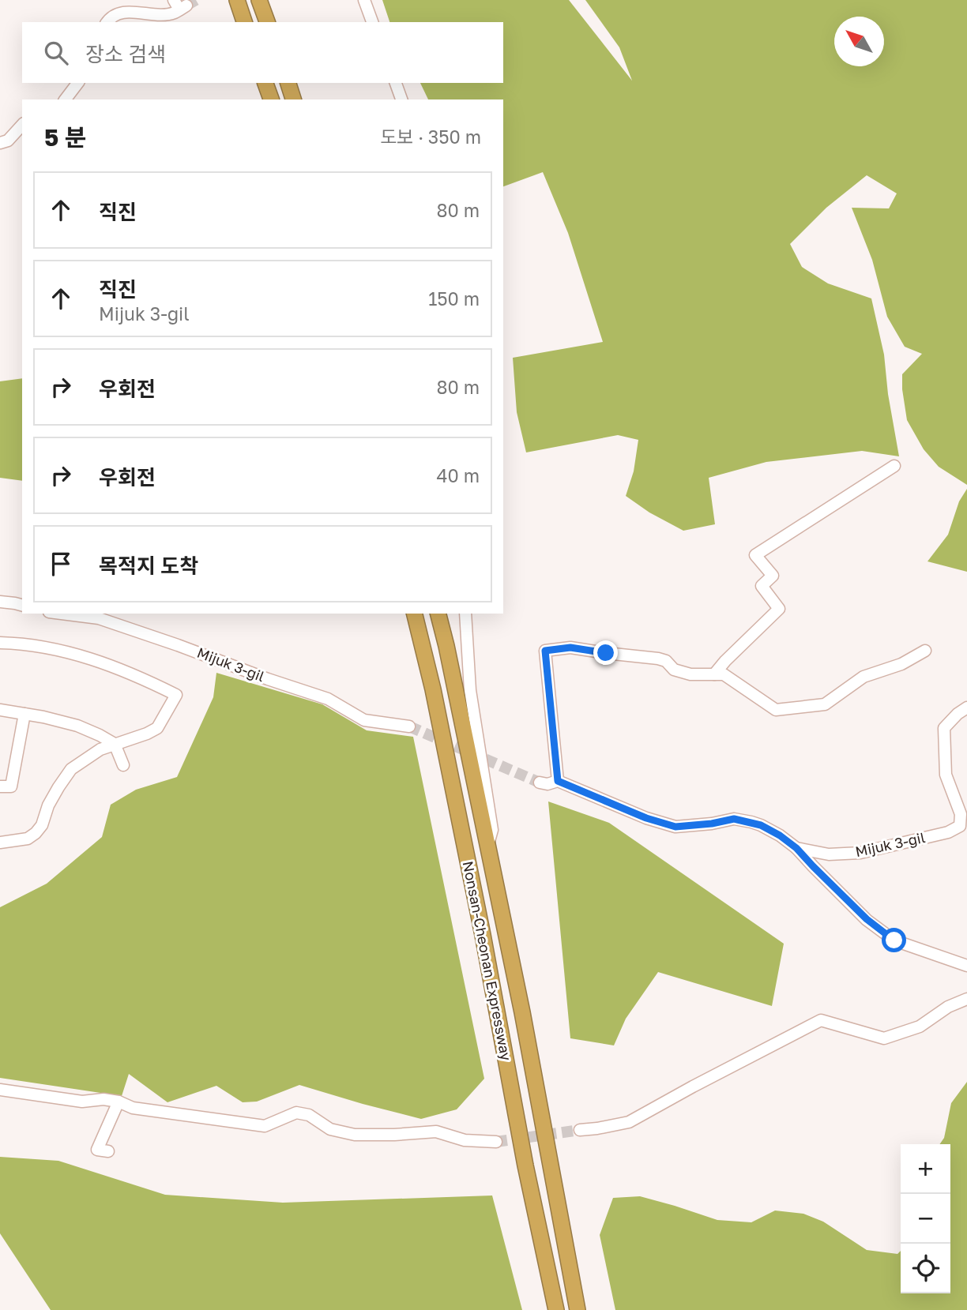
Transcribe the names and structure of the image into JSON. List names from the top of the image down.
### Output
{
  "streets": {
    "highway": ["Nonsan-Cheonan Expressway"],
    "street": ["Mijuk 3-gil"]
  },
  "north": "top left",
  "page": {
    "search": "장소 검색",
    "heading": ["5 분", "도보 · 350 m"],
    "list": [
      ["직진", "80 m"],
      ["직진", "Mijuk 3-gil", "150 m"],
      ["우회전", "80 m"],
      ["우회전", "40 m"],
      "목적지 도착"
    ],
    "map_buttons": ["+", "−"]
  }
}
